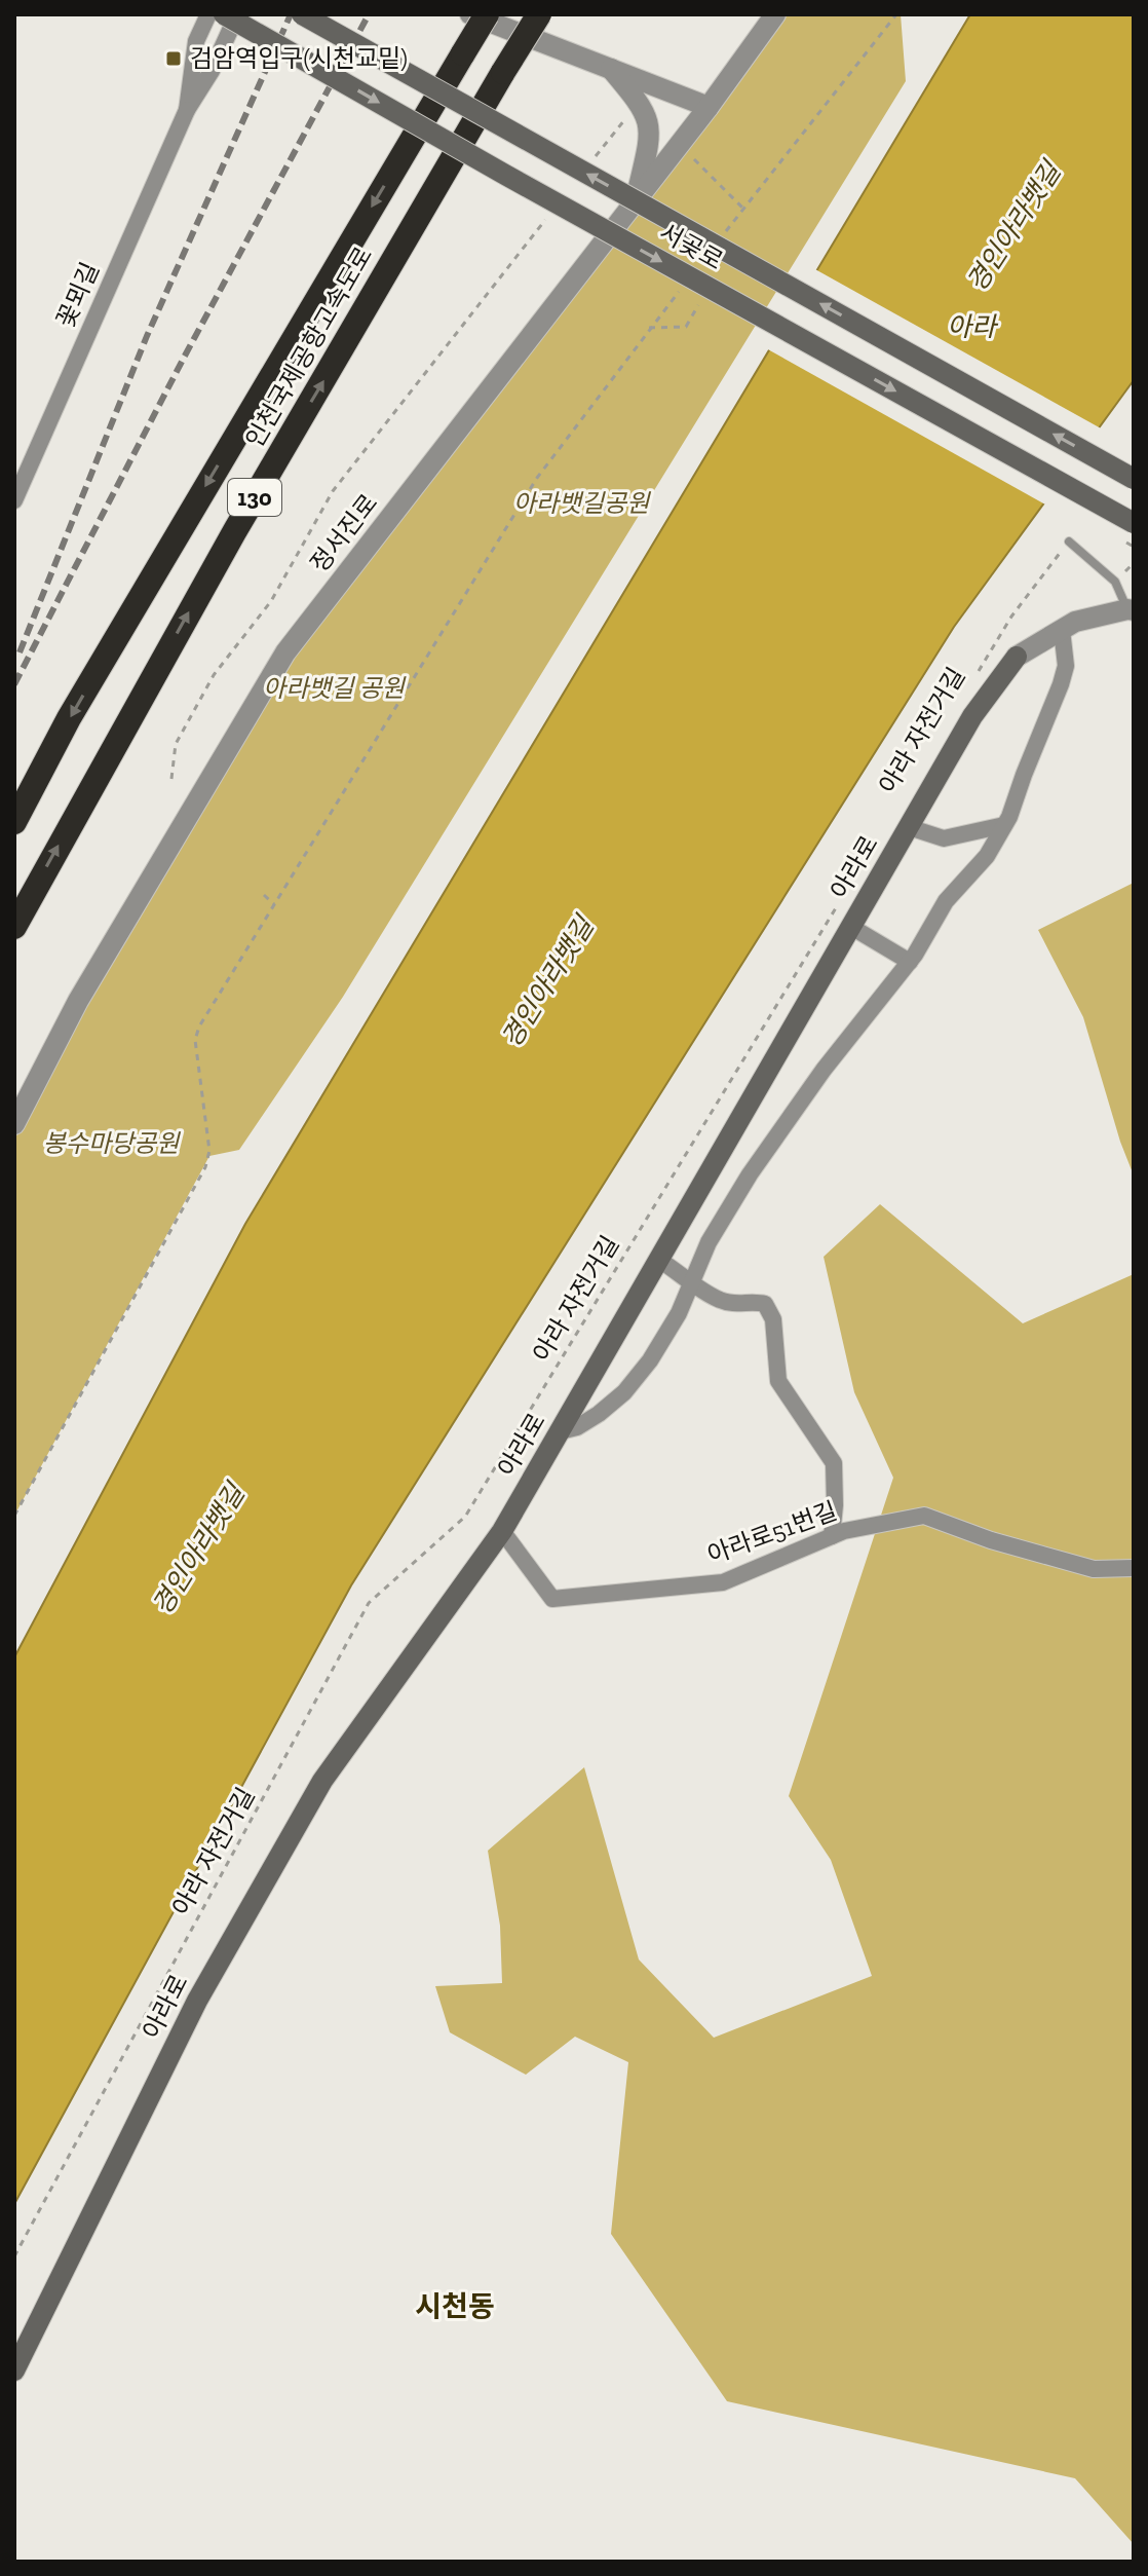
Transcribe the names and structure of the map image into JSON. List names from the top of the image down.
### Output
{
  "streets": {
    "highway": ["인천국제공항고속도로", "130"],
    "main road": ["서곶로", "아라로"],
    "street": ["꽃뫼길", "정서진로", "아라로51번길"],
    "path": ["아라 자전거길"]
  },
  "crossings": [
    ["아라로", "아라로51번길"]
  ],
  "districts": ["시천동"],
  "water": ["경인아라뱃길", "아라"],
  "parks": ["아라뱃길공원", "아라뱃길 공원", "봉수마당공원"],
  "places": {
    "transit": ["검암역입구(시천교밑)"]
  }
}
